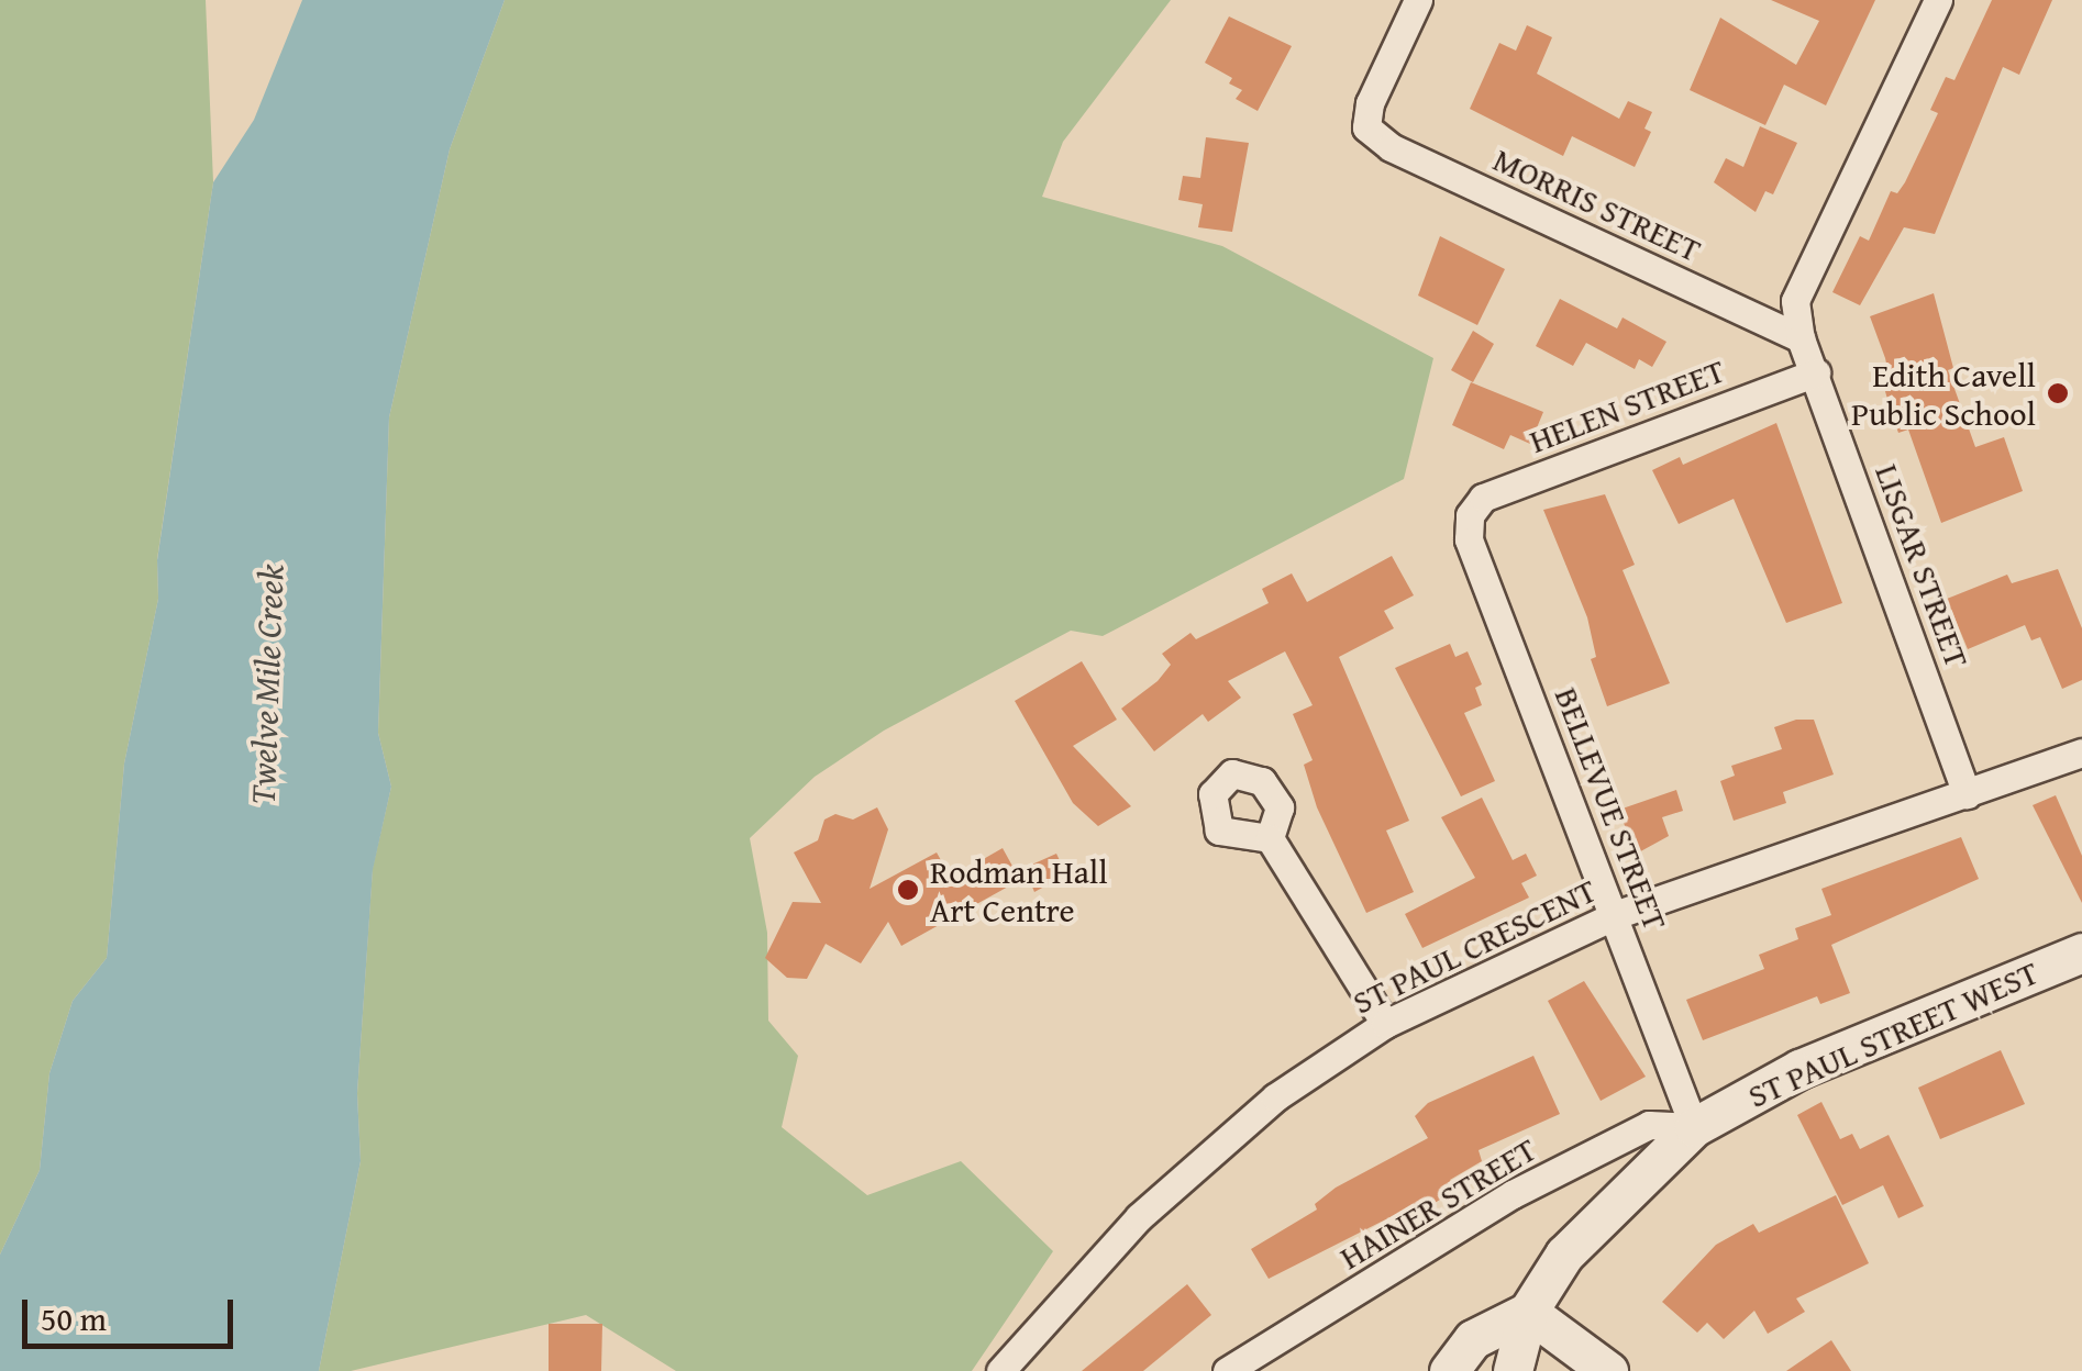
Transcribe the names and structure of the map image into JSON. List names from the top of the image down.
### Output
{
  "streets": {
    "main road": ["ST PAUL STREET WEST"],
    "street": [
      "MORRIS STREET",
      "HELEN STREET",
      "LISGAR STREET",
      "BELLEVUE STREET",
      "ST PAUL CRESCENT",
      "HAINER STREET"
    ]
  },
  "crossings": [
    ["MORRIS STREET", "LISGAR STREET"],
    ["HELEN STREET", "LISGAR STREET"],
    ["HELEN STREET", "BELLEVUE STREET"],
    ["LISGAR STREET", "ST PAUL CRESCENT"],
    ["BELLEVUE STREET", "ST PAUL CRESCENT"],
    ["BELLEVUE STREET", "ST PAUL STREET WEST"],
    ["BELLEVUE STREET", "HAINER STREET"],
    ["ST PAUL STREET WEST", "HAINER STREET"]
  ],
  "water": ["Twelve Mile Creek"],
  "places": ["Edith Cavell Public School", "Rodman Hall Art Centre"],
  "scale_bar": "50 m"
}
